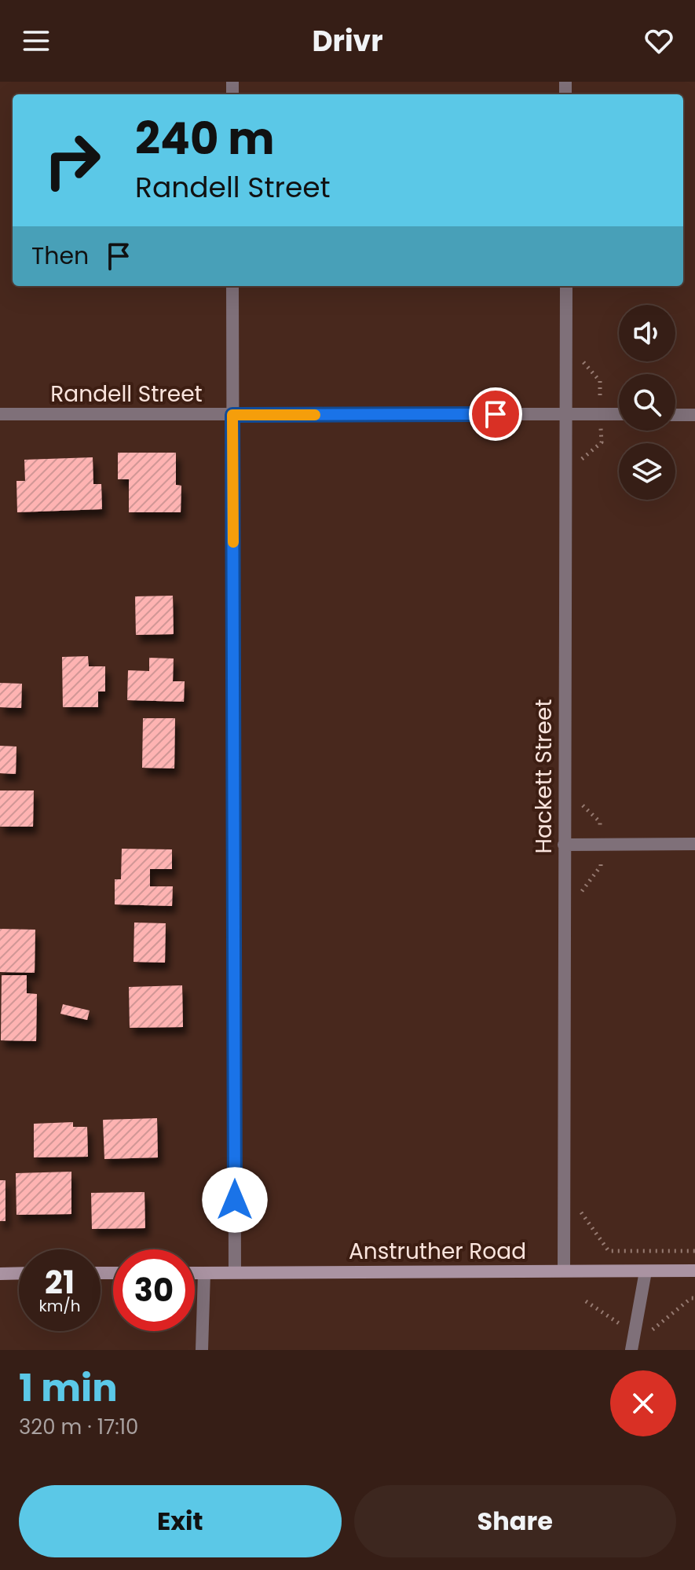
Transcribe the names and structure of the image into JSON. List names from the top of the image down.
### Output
{
  "streets": {
    "main road": ["Anstruther Road"],
    "street": ["Randell Street", "Hackett Street"]
  },
  "crossings": [
    ["Randell Street", "Hackett Street"],
    ["Hackett Street", "Anstruther Road"]
  ],
  "page": {
    "header": "Drivr",
    "turn": ["240 m", "Randell Street"],
    "then": "Then",
    "speed": "21 km/h",
    "limit": "30",
    "heading": ["1 min", "320 m · 17:10"],
    "buttons": ["Exit", "Share"]
  }
}
